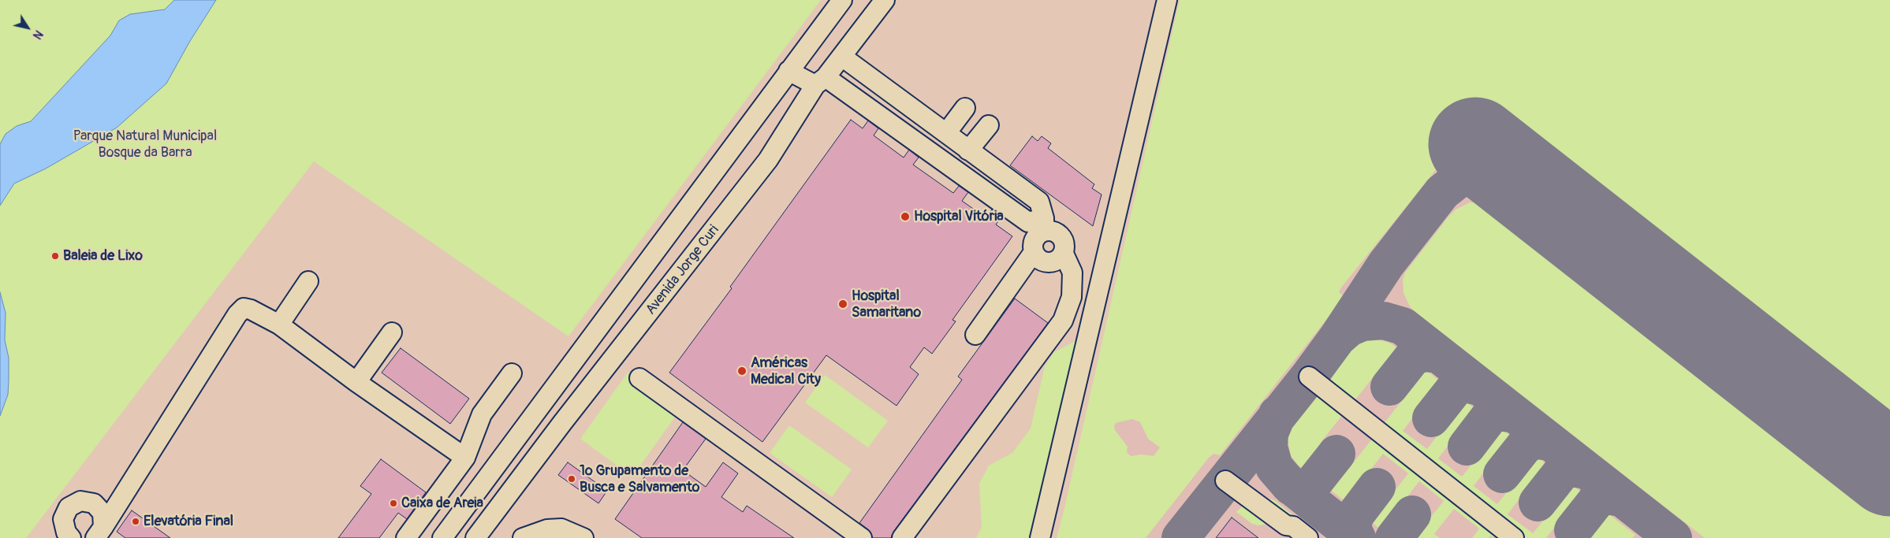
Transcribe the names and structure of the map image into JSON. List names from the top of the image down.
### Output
{
  "streets": {
    "street": ["Avenida Jorge Curi"]
  },
  "parks": ["Parque Natural Municipal Bosque da Barra"],
  "places": [
    "Hospital Vitória",
    "Baleia de Lixo",
    "Hospital Samaritano",
    "Américas Medical City",
    "1º Grupamento de Busca e Salvamento",
    "Caixa de Areia",
    "Elevatória Final"
  ],
  "north": "bottom right"
}
